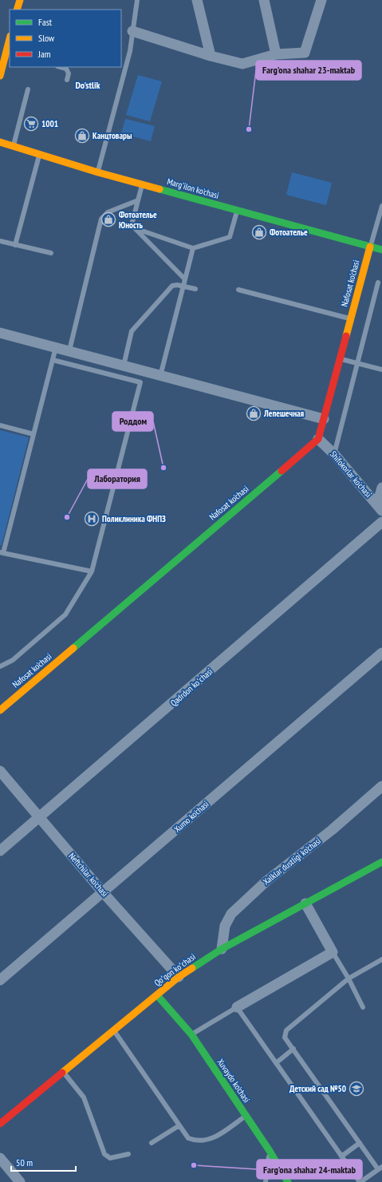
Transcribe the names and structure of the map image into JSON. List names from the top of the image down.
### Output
{
  "streets": {
    "street": [
      "Marg'ilon ko'chasi",
      "Nafosat ko'chasi",
      "Shifokorlar ko'chasi",
      "Qadrdon koʻchasi",
      "Xumo ko'chasi",
      "Xalklar dustligi ko'chasi",
      "Neftchilar ko'chasi",
      "Qoʻqon koʻchasi",
      "Xuvaydo ko'chasi"
    ]
  },
  "crossings": [
    ["Marg'ilon ko'chasi", "Nafosat ko'chasi"],
    ["Nafosat ko'chasi", "Shifokorlar ko'chasi"],
    ["Qadrdon koʻchasi", "Neftchilar ko'chasi"],
    ["Xumo ko'chasi", "Neftchilar ko'chasi"],
    ["Xalklar dustligi ko'chasi", "Qoʻqon koʻchasi"],
    ["Neftchilar ko'chasi", "Qoʻqon koʻchasi"],
    ["Qoʻqon koʻchasi", "Xuvaydo ko'chasi"]
  ],
  "districts": ["Do'stlik"],
  "places": {
    "supermarket": ["1001"],
    "other": [
      "Farg'ona shahar 23-maktab",
      "Роддом",
      "Лаборатория",
      "Farg'ona shahar 24-maktab"
    ],
    "shop": [
      "Канцтовары",
      "Фотоателье Юность",
      "Фотоателье",
      "Лепешечная"
    ],
    "hospital": ["Поликлиника ФНПЗ"],
    "school or university": ["Детский сад №50"]
  },
  "legend": ["Fast", "Slow", "Jam"],
  "scale_bar": "50 m"
}
